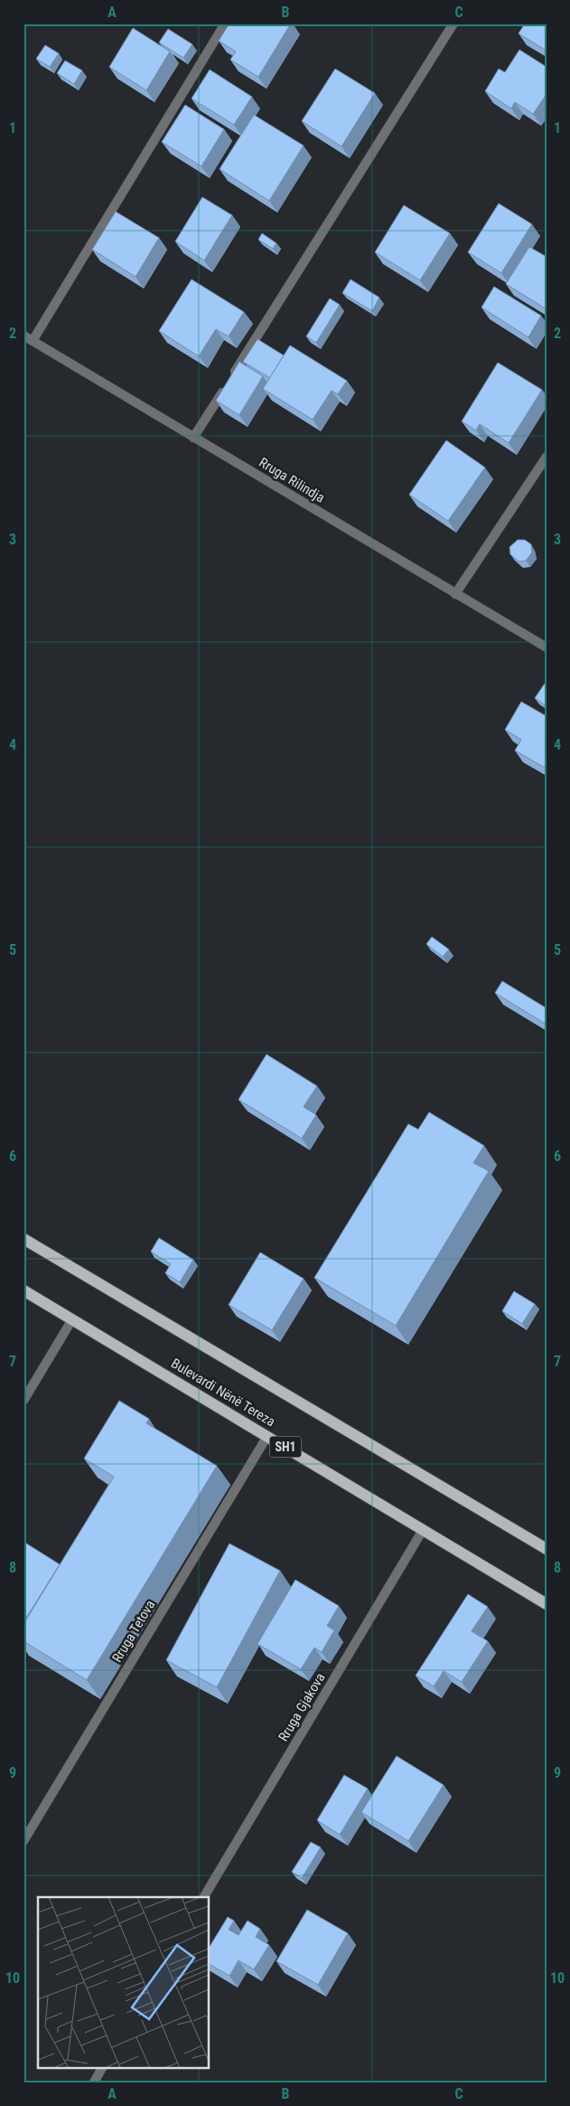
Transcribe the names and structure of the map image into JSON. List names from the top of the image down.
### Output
{
  "streets": {
    "main road": ["Bulevardi Nënë Tereza", "SH1"],
    "street": ["Rruga Rilindja", "Rruga Tetova", "Rruga Gjakova"]
  },
  "crossings": [
    ["Bulevardi Nënë Tereza", "Rruga Tetova"],
    ["Bulevardi Nënë Tereza", "Rruga Gjakova"]
  ],
  "grid": {
    "columns": ["A", "B", "C"],
    "rows": [
      "1",
      "2",
      "3",
      "4",
      "5",
      "6",
      "7",
      "8",
      "9",
      "10"
    ]
  }
}
